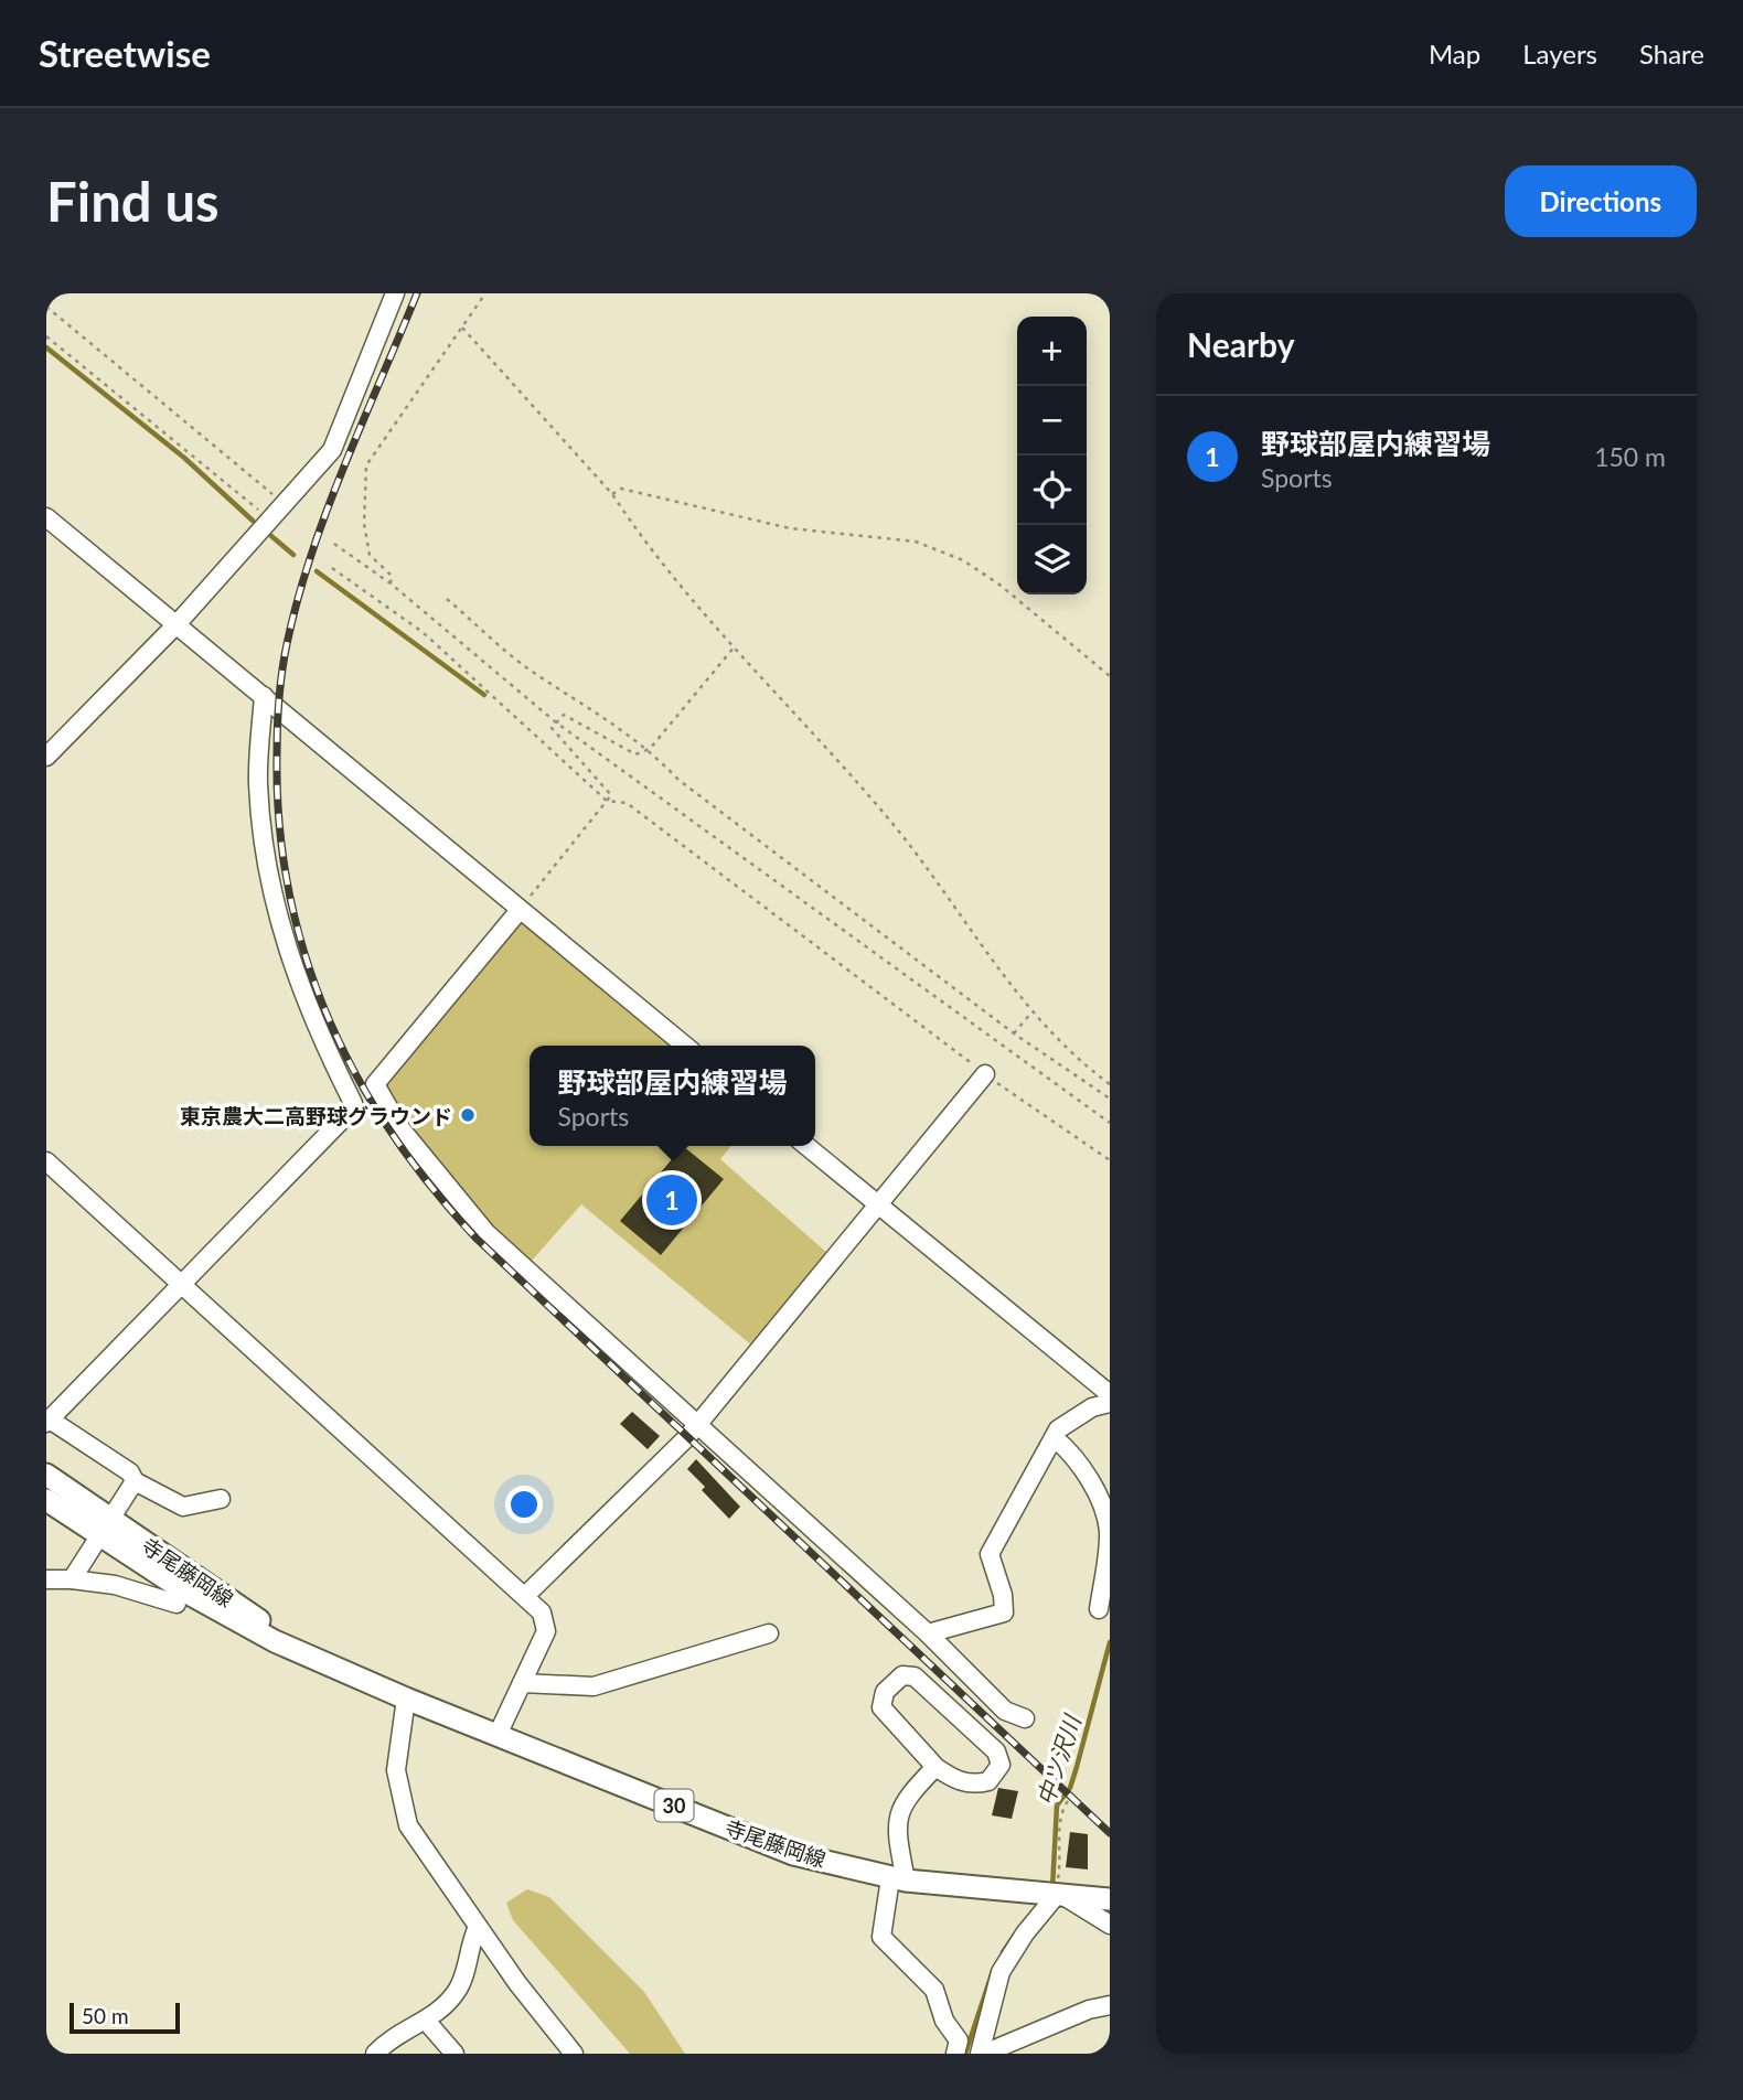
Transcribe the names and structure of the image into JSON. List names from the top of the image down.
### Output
{
  "streets": {
    "main road": ["寺尾藤岡線", "30"]
  },
  "water": ["中ツ沢川"],
  "places": ["東京農大二高野球グラウンド"],
  "scale_bar": "50 m",
  "page": {
    "header": "Streetwise",
    "nav": ["Map", "Layers", "Share"],
    "buttons": "Directions",
    "title": "Find us",
    "heading": "Nearby",
    "map_buttons": ["+", "−"],
    "list": [
      {
        "mark": "1",
        "name": "野球部屋内練習場",
        "note": "Sports",
        "value": "150 m"
      }
    ],
    "popup": ["野球部屋内練習場", "Sports"],
    "pins": "1",
    "scale": "50 m"
  }
}
